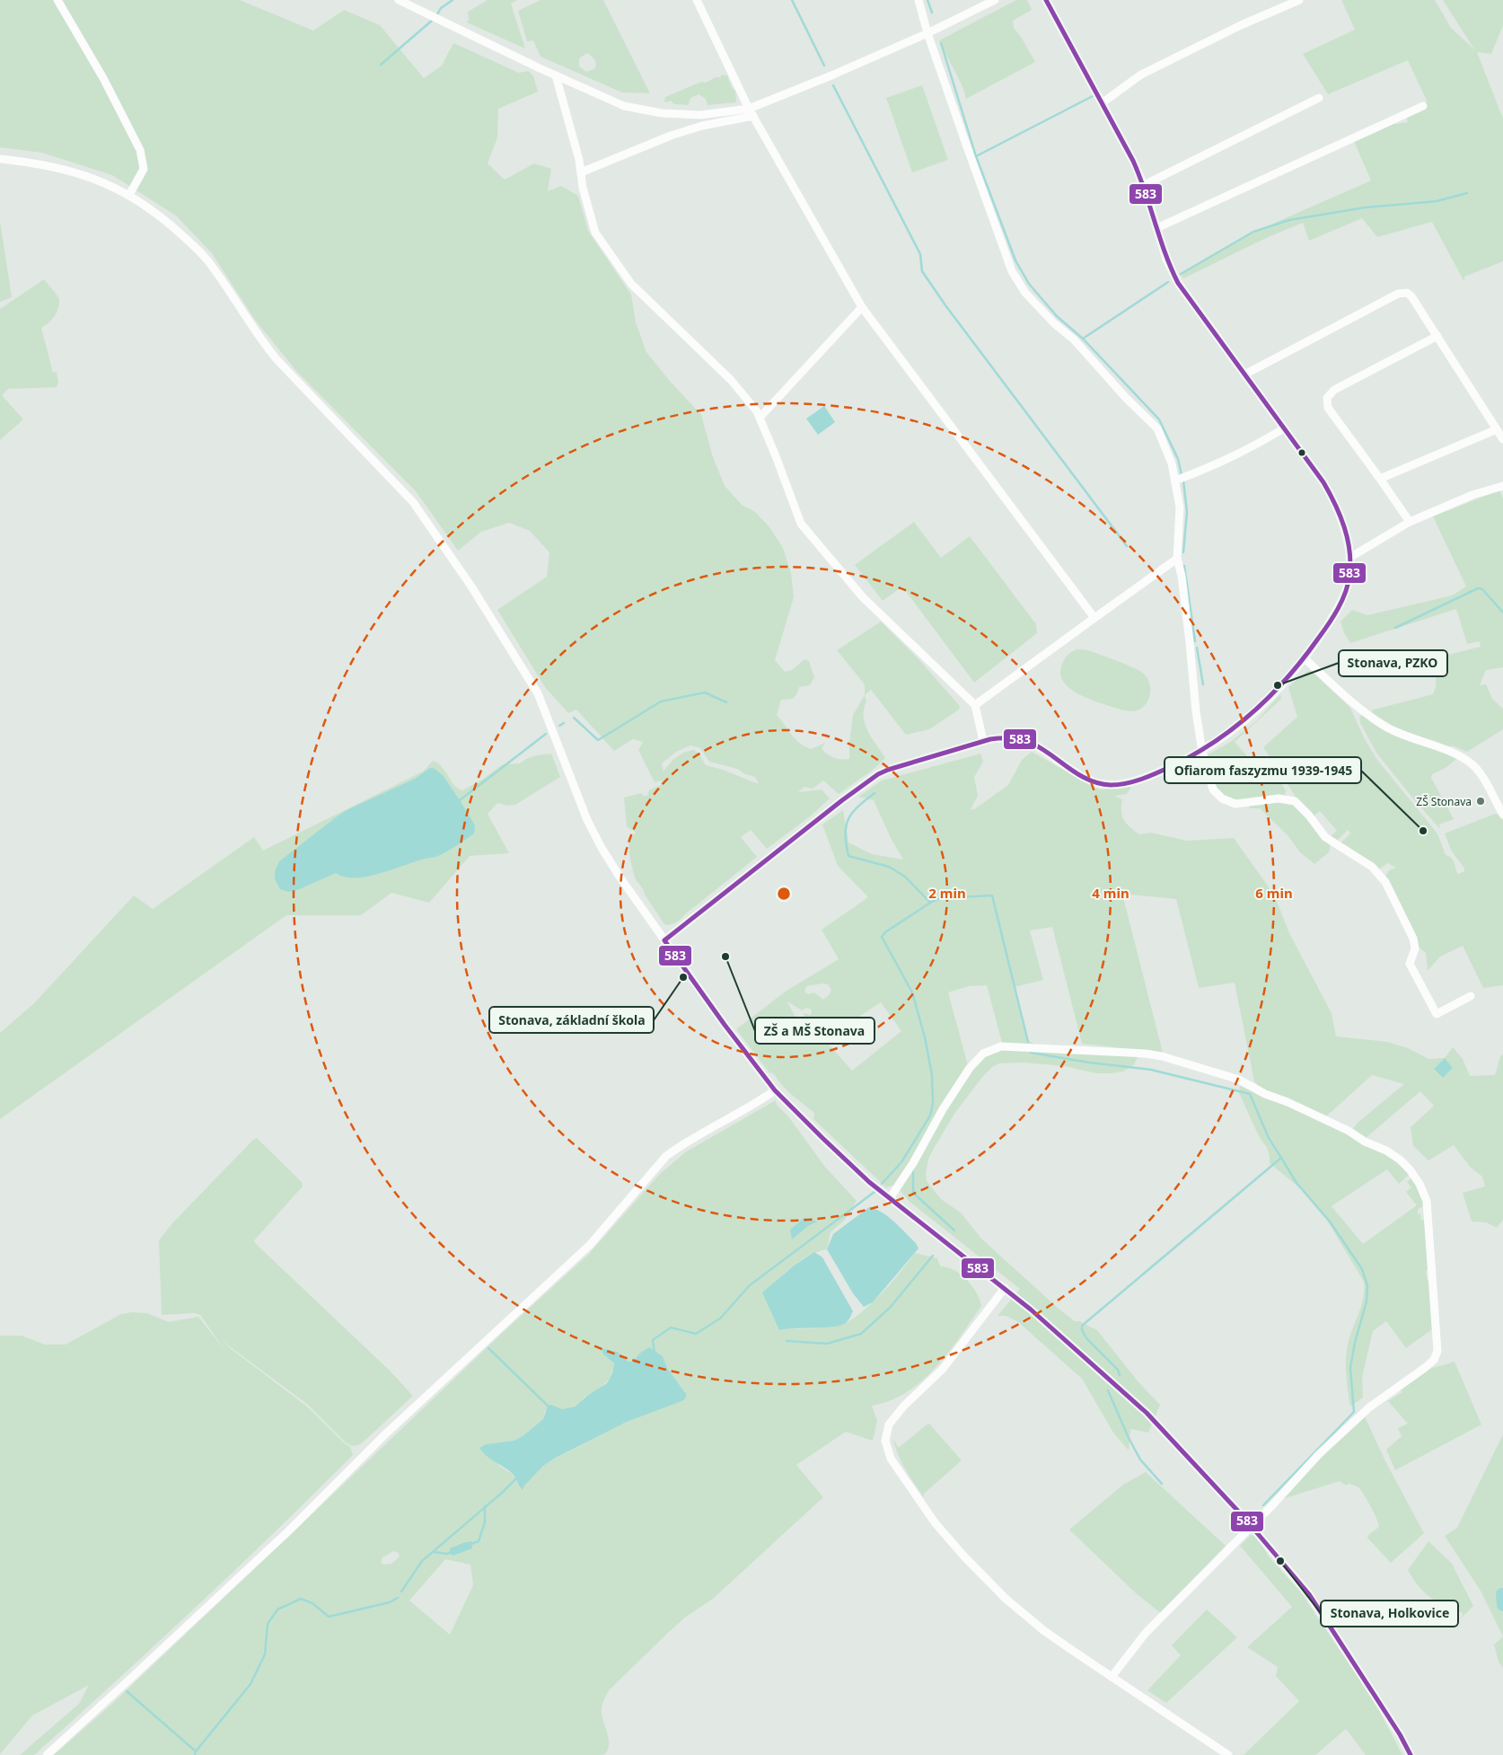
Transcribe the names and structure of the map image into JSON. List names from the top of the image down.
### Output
{
  "places": [
    "Stonava, PZKO",
    "ZŠ Stonava",
    "Ofiarom faszyzmu 1939-1945",
    "ZŠ a MŠ Stonava",
    "Stonava, základní škola",
    "Stonava, Holkovice"
  ],
  "lines": ["transit line 583"],
  "rings": ["2 min", "4 min", "6 min"]
}
